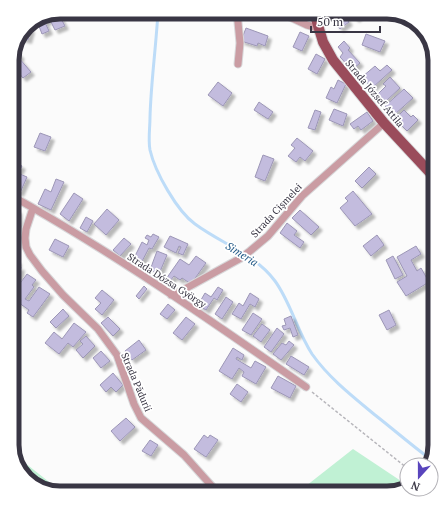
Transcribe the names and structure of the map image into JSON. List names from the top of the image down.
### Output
{
  "streets": {
    "main road": ["Strada József Attila"],
    "street": ["Strada Cișmelei", "Strada Dózsa György", "Strada Pădurii"]
  },
  "crossings": [
    ["Strada József Attila", "Strada Cișmelei"],
    ["Strada Cișmelei", "Strada Dózsa György"],
    ["Strada Dózsa György", "Strada Pădurii"]
  ],
  "water": ["Simeria"],
  "scale_bar": "50 m",
  "north": "bottom"
}
